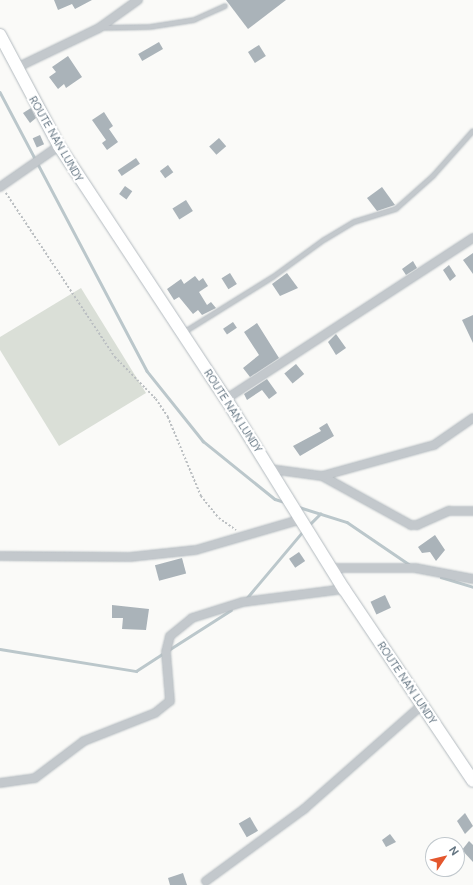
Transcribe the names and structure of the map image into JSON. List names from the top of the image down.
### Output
{
  "streets": {
    "main road": ["ROUTE NAN LUNDY"]
  },
  "north": "top right"
}
